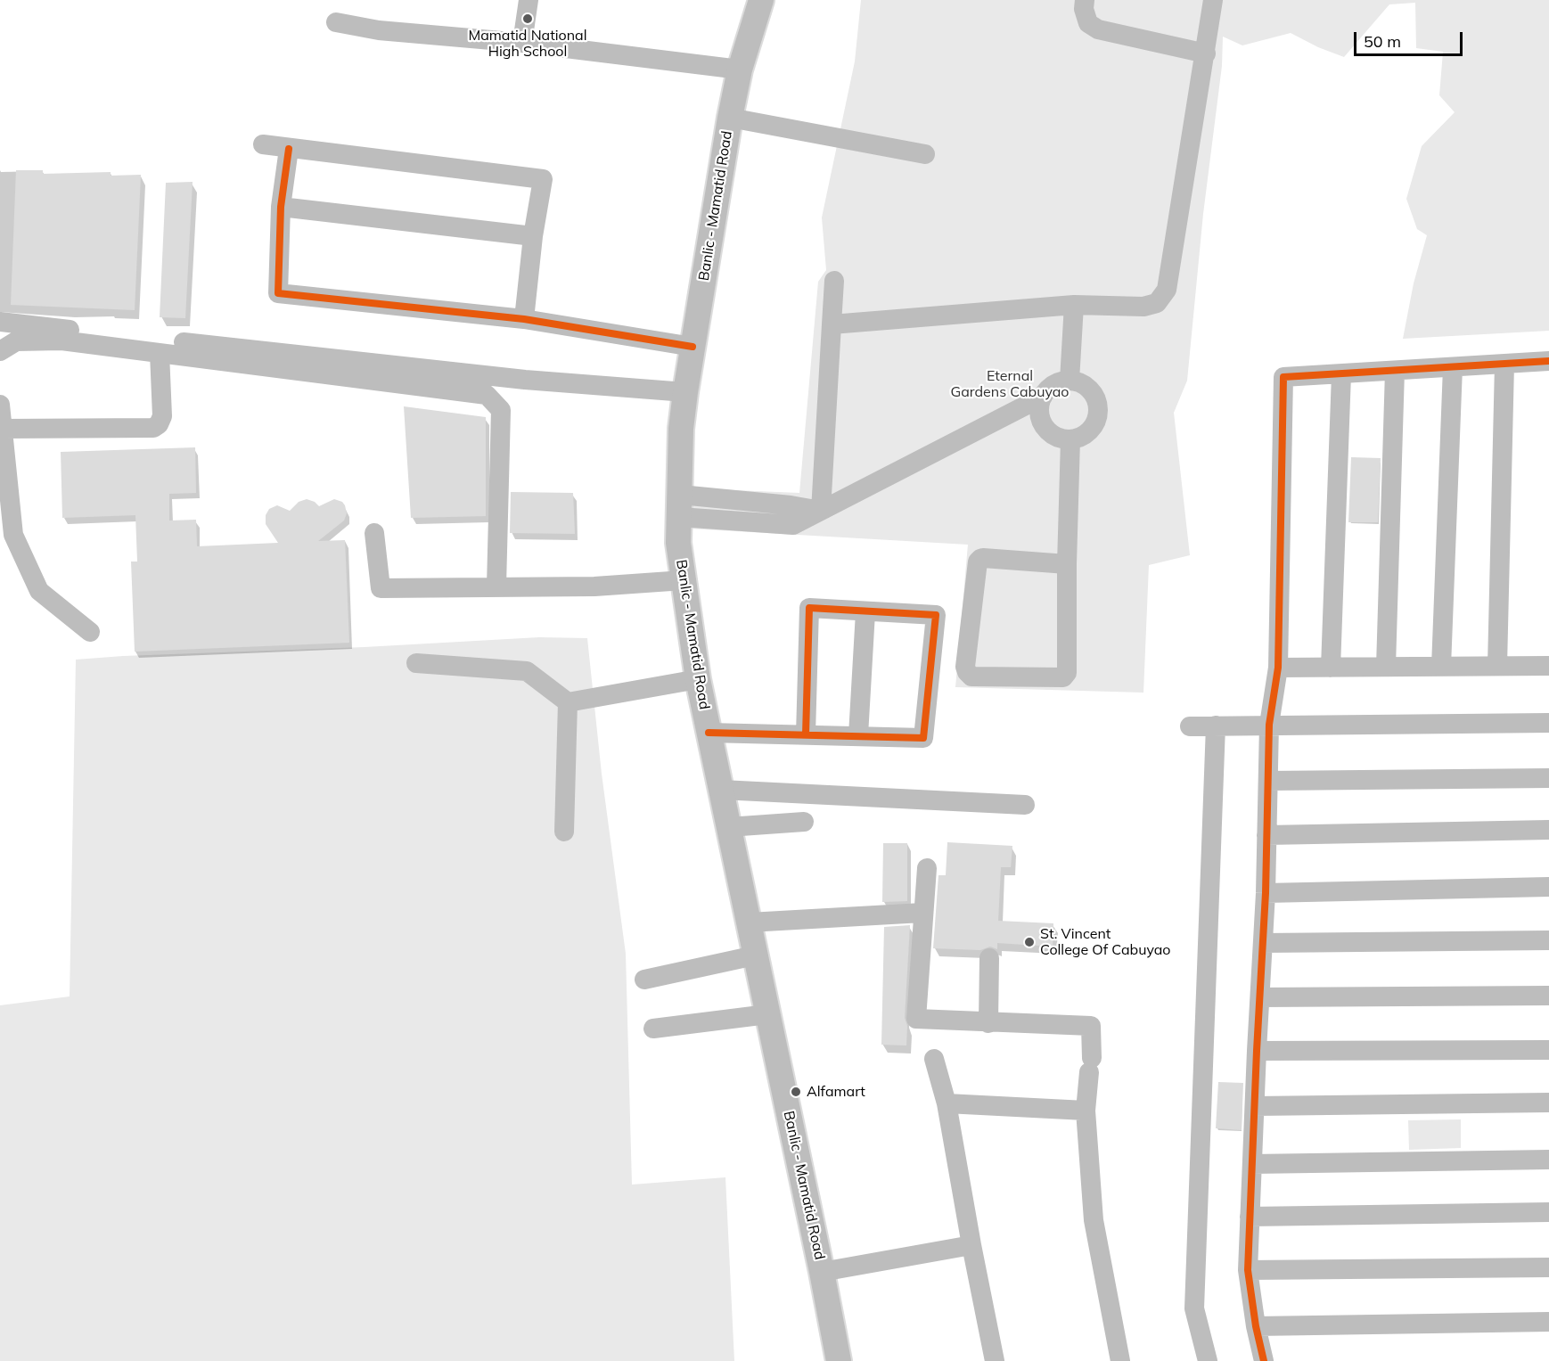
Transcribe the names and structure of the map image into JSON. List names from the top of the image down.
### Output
{
  "streets": {
    "main road": ["Banlic - Mamatid Road"]
  },
  "parks": ["Eternal Gardens Cabuyao"],
  "places": ["Mamatid National High School", "St. Vincent College Of Cabuyao", "Alfamart"],
  "scale_bar": "50 m"
}
